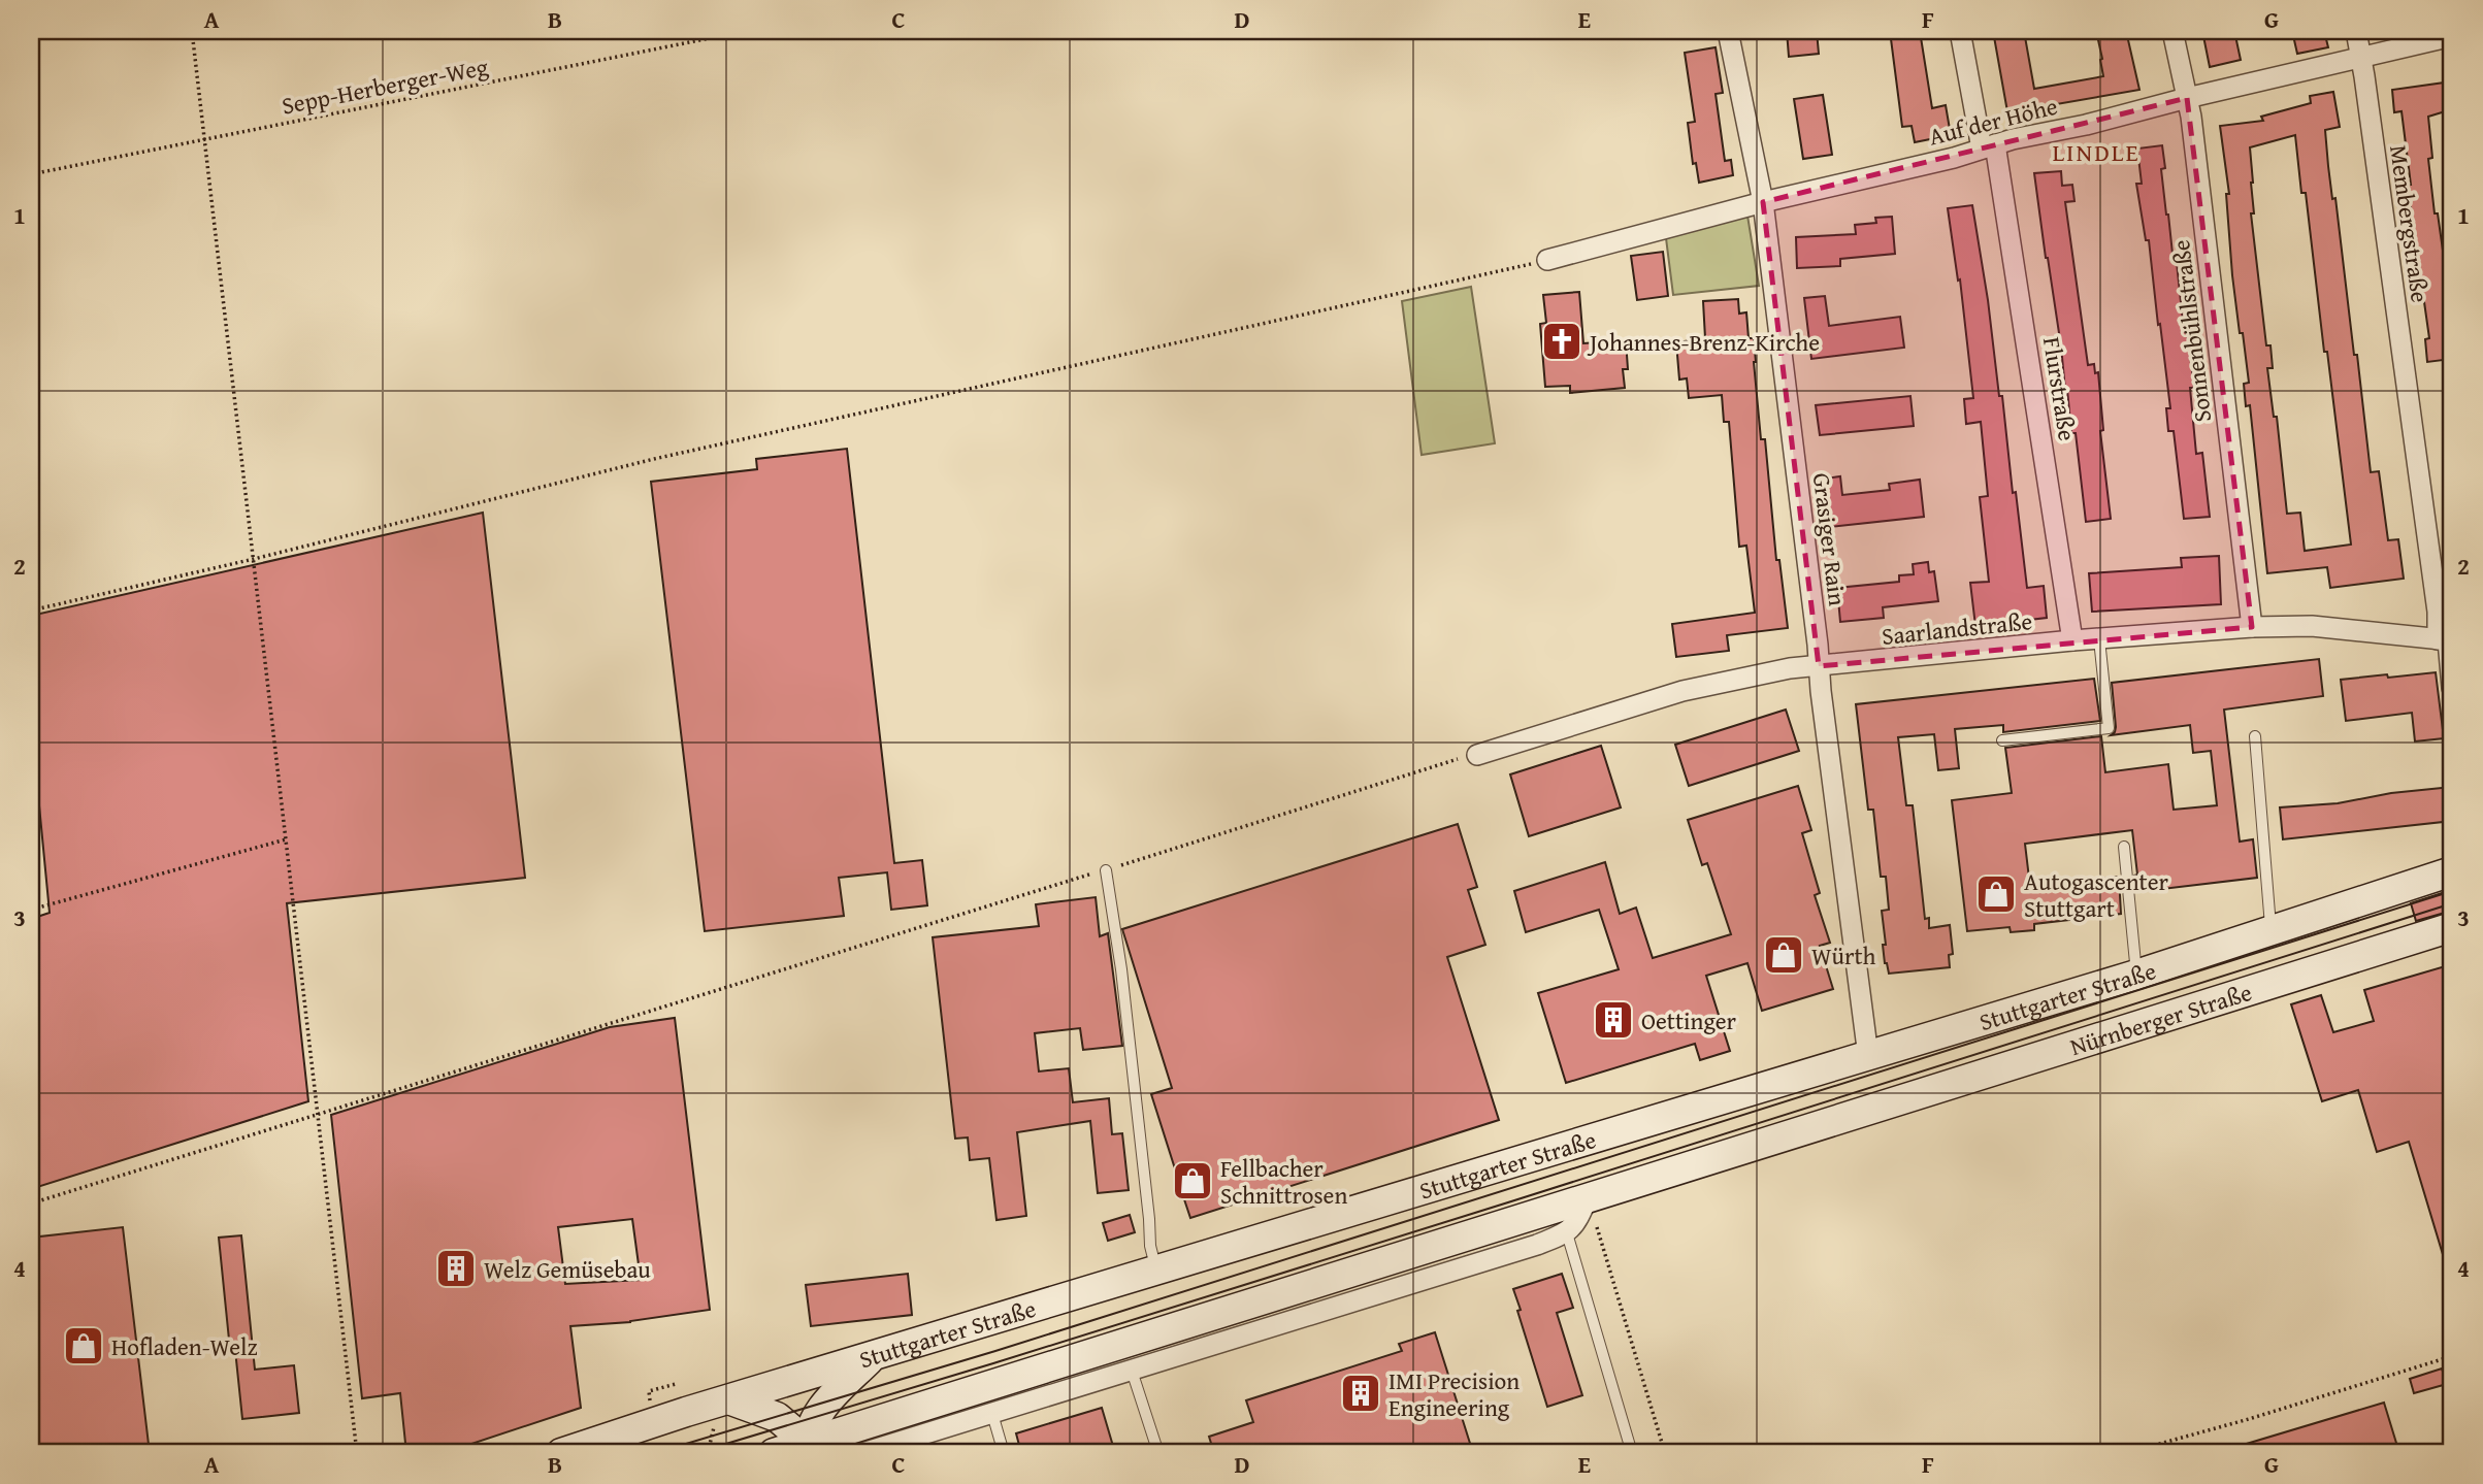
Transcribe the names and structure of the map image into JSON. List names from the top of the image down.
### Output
{
  "streets": {
    "main road": ["Stuttgarter Straße", "Nürnberger Straße"],
    "street": [
      "Auf der Höhe",
      "Membergstraße",
      "Sonnenbühlstraße",
      "Flurstraße",
      "Grasiger Rain",
      "Saarlandstraße"
    ],
    "path": ["Sepp-Herberger-Weg"]
  },
  "crossings": [
    ["Auf der Höhe", "Membergstraße"],
    ["Auf der Höhe", "Sonnenbühlstraße"],
    ["Auf der Höhe", "Flurstraße"],
    ["Auf der Höhe", "Grasiger Rain"],
    ["Membergstraße", "Saarlandstraße"],
    ["Sonnenbühlstraße", "Saarlandstraße"],
    ["Flurstraße", "Saarlandstraße"],
    ["Grasiger Rain", "Saarlandstraße"],
    ["Grasiger Rain", "Stuttgarter Straße"]
  ],
  "districts": ["LINDLE"],
  "places": {
    "church": ["Johannes-Brenz-Kirche"],
    "shop": [
      "Autogascenter Stuttgart",
      "Würth",
      "Fellbacher Schnittrosen",
      "Hofladen-Welz"
    ],
    "building": ["Oettinger", "Welz Gemüsebau", "IMI Precision Engineering"]
  },
  "grid": {
    "columns": [
      "A",
      "B",
      "C",
      "D",
      "E",
      "F",
      "G"
    ],
    "rows": [
      "1",
      "2",
      "3",
      "4"
    ]
  }
}
